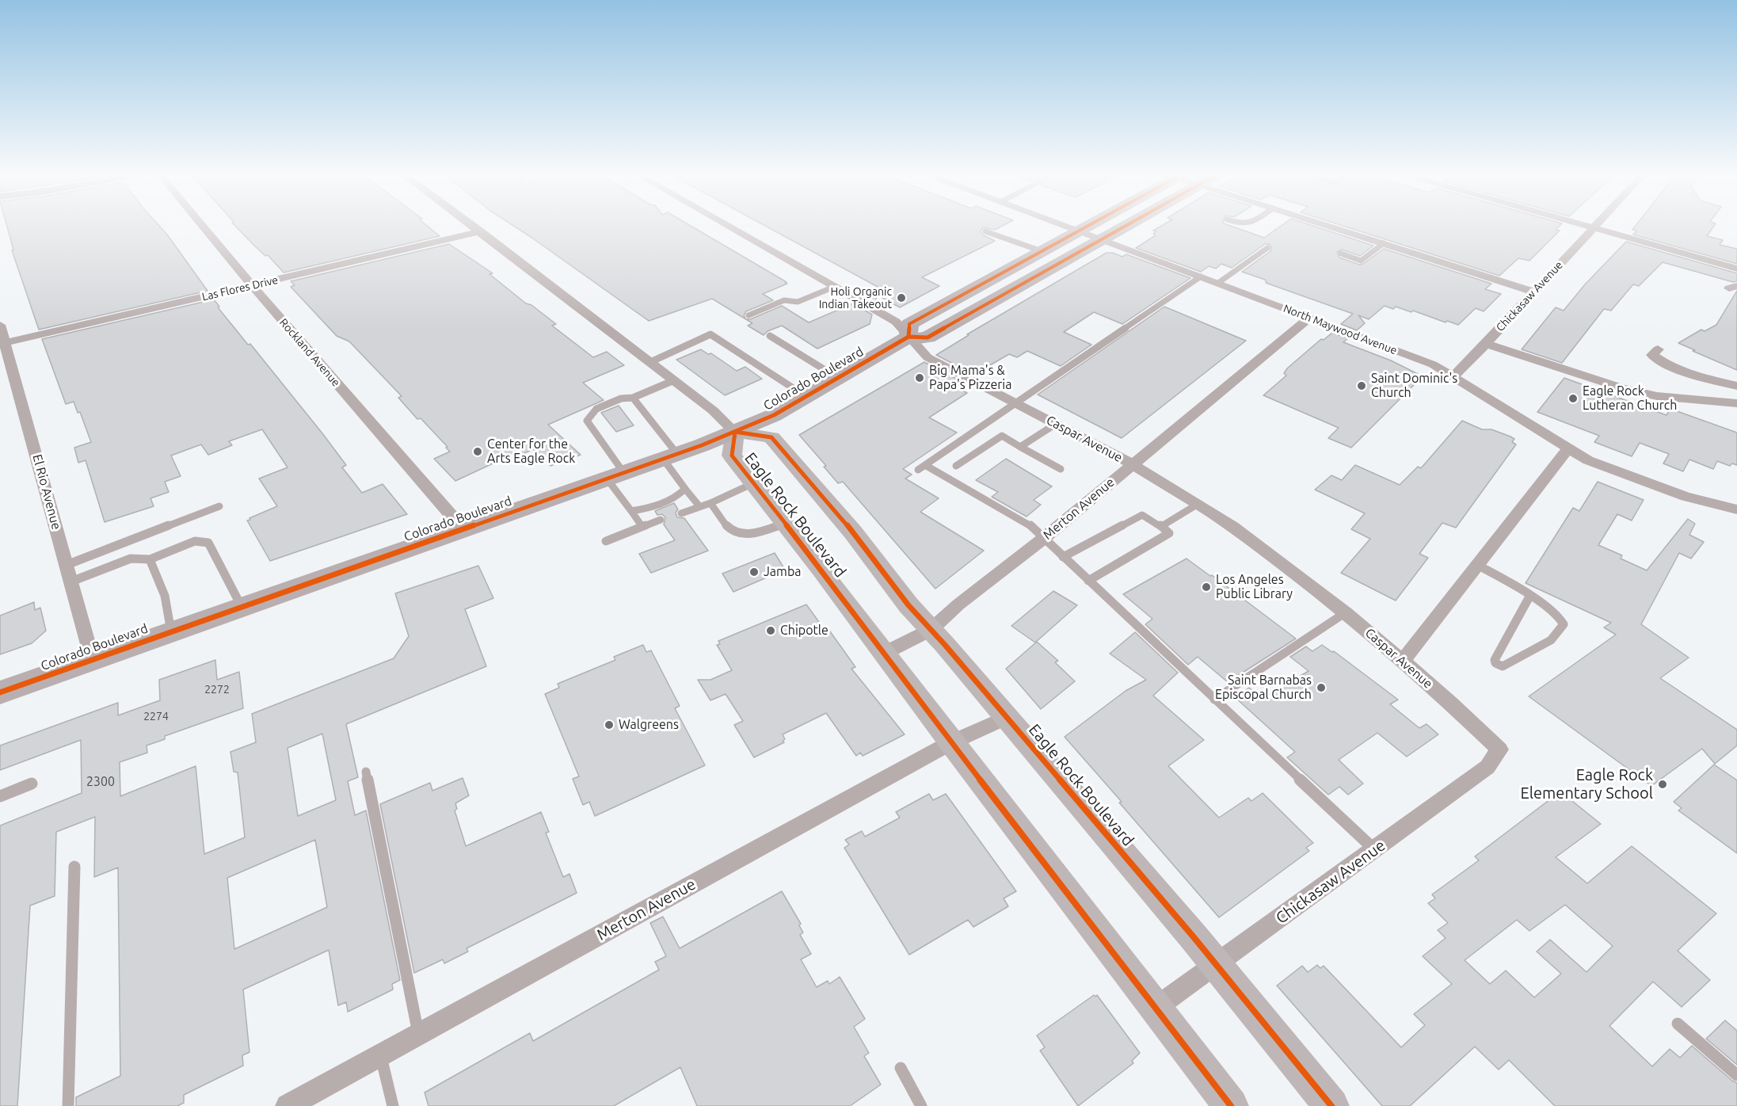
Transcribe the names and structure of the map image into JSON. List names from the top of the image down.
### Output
{
  "streets": {
    "main road": ["Colorado Boulevard", "Eagle Rock Boulevard"],
    "street": [
      "Las Flores Drive",
      "Chickasaw Avenue",
      "North Maywood Avenue",
      "Rockland Avenue",
      "Caspar Avenue",
      "El Rio Avenue",
      "Merton Avenue"
    ]
  },
  "crossings": [
    ["Las Flores Drive", "Rockland Avenue"],
    ["Las Flores Drive", "El Rio Avenue"],
    ["Chickasaw Avenue", "North Maywood Avenue"],
    ["Chickasaw Avenue", "Caspar Avenue"],
    ["Chickasaw Avenue", "Eagle Rock Boulevard"],
    ["North Maywood Avenue", "Colorado Boulevard"],
    ["North Maywood Avenue", "Merton Avenue"],
    ["Rockland Avenue", "Colorado Boulevard"],
    ["Colorado Boulevard", "Caspar Avenue"],
    ["Colorado Boulevard", "El Rio Avenue"],
    ["Colorado Boulevard", "Eagle Rock Boulevard"],
    ["Caspar Avenue", "Merton Avenue"],
    ["Merton Avenue", "Eagle Rock Boulevard"]
  ],
  "places": [
    "Holi Organic Indian Takeout",
    "Big Mama's & Papa's Pizzeria",
    "Saint Dominic's Church",
    "Eagle Rock Lutheran Church",
    "Center for the Arts Eagle Rock",
    "Jamba",
    "Los Angeles Public Library",
    "Chipotle",
    "Saint Barnabas Episcopal Church",
    "Walgreens",
    "Eagle Rock Elementary School"
  ],
  "house_numbers": ["2272", "2274", "2300"]
}
